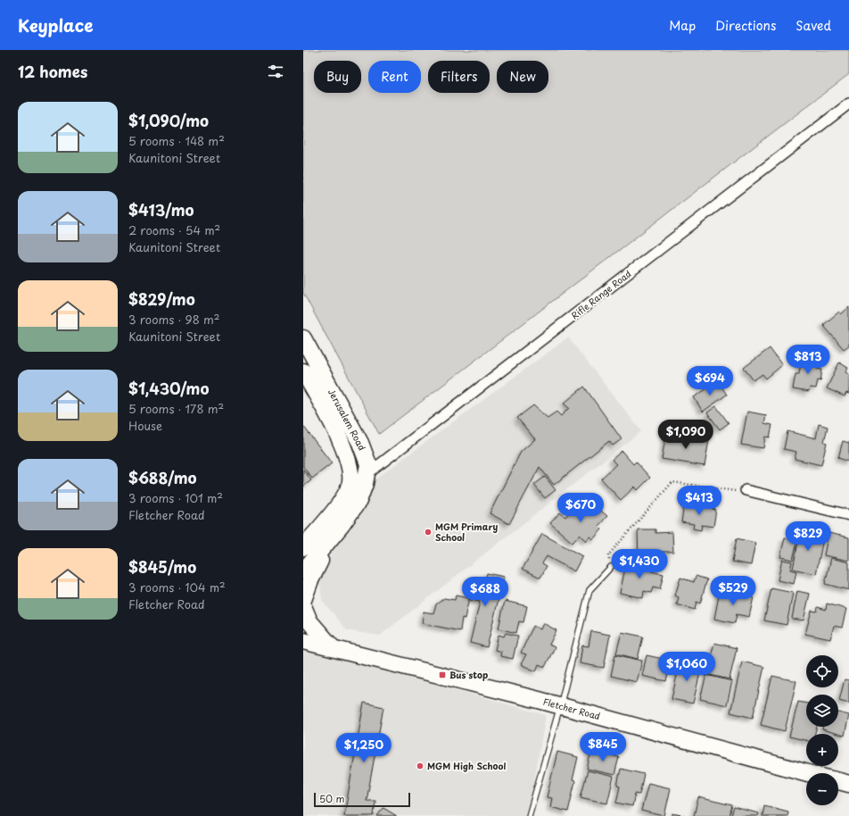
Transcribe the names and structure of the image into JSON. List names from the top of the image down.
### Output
{
  "streets": {
    "main road": ["Jerusalem Road", "Fletcher Road"],
    "street": ["Rifle Range Road"]
  },
  "crossings": [
    ["Rifle Range Road", "Jerusalem Road"]
  ],
  "places": {
    "other": ["MGM Primary School", "MGM High School"],
    "transit": ["Bus stop"]
  },
  "scale_bar": "50 m",
  "page": {
    "header": "Keyplace",
    "nav": ["Map", "Directions", "Saved"],
    "heading": "12 homes",
    "chip": [
      "Buy",
      "Rent",
      "Filters",
      "New"
    ],
    "list": [
      {
        "name": "$1,090/mo",
        "note": "5 rooms · 148 m² · Kaunitoni Street"
      },
      {
        "name": "$413/mo",
        "note": "2 rooms · 54 m² · Kaunitoni Street"
      },
      {
        "name": "$829/mo",
        "note": "3 rooms · 98 m² · Kaunitoni Street"
      },
      {
        "name": "$1,430/mo",
        "note": "5 rooms · 178 m² · House"
      },
      {
        "name": "$688/mo",
        "note": "3 rooms · 101 m² · Fletcher Road"
      },
      {
        "name": "$845/mo",
        "note": "3 rooms · 104 m² · Fletcher Road"
      }
    ],
    "price": [
      "$813",
      "$694",
      "$1,090",
      "$413",
      "$670",
      "$829",
      "$1,430",
      "$529",
      "$688",
      "$1,060",
      "$845",
      "$1,250"
    ],
    "map_buttons": ["+", "−"],
    "scale": "50 m"
  }
}
